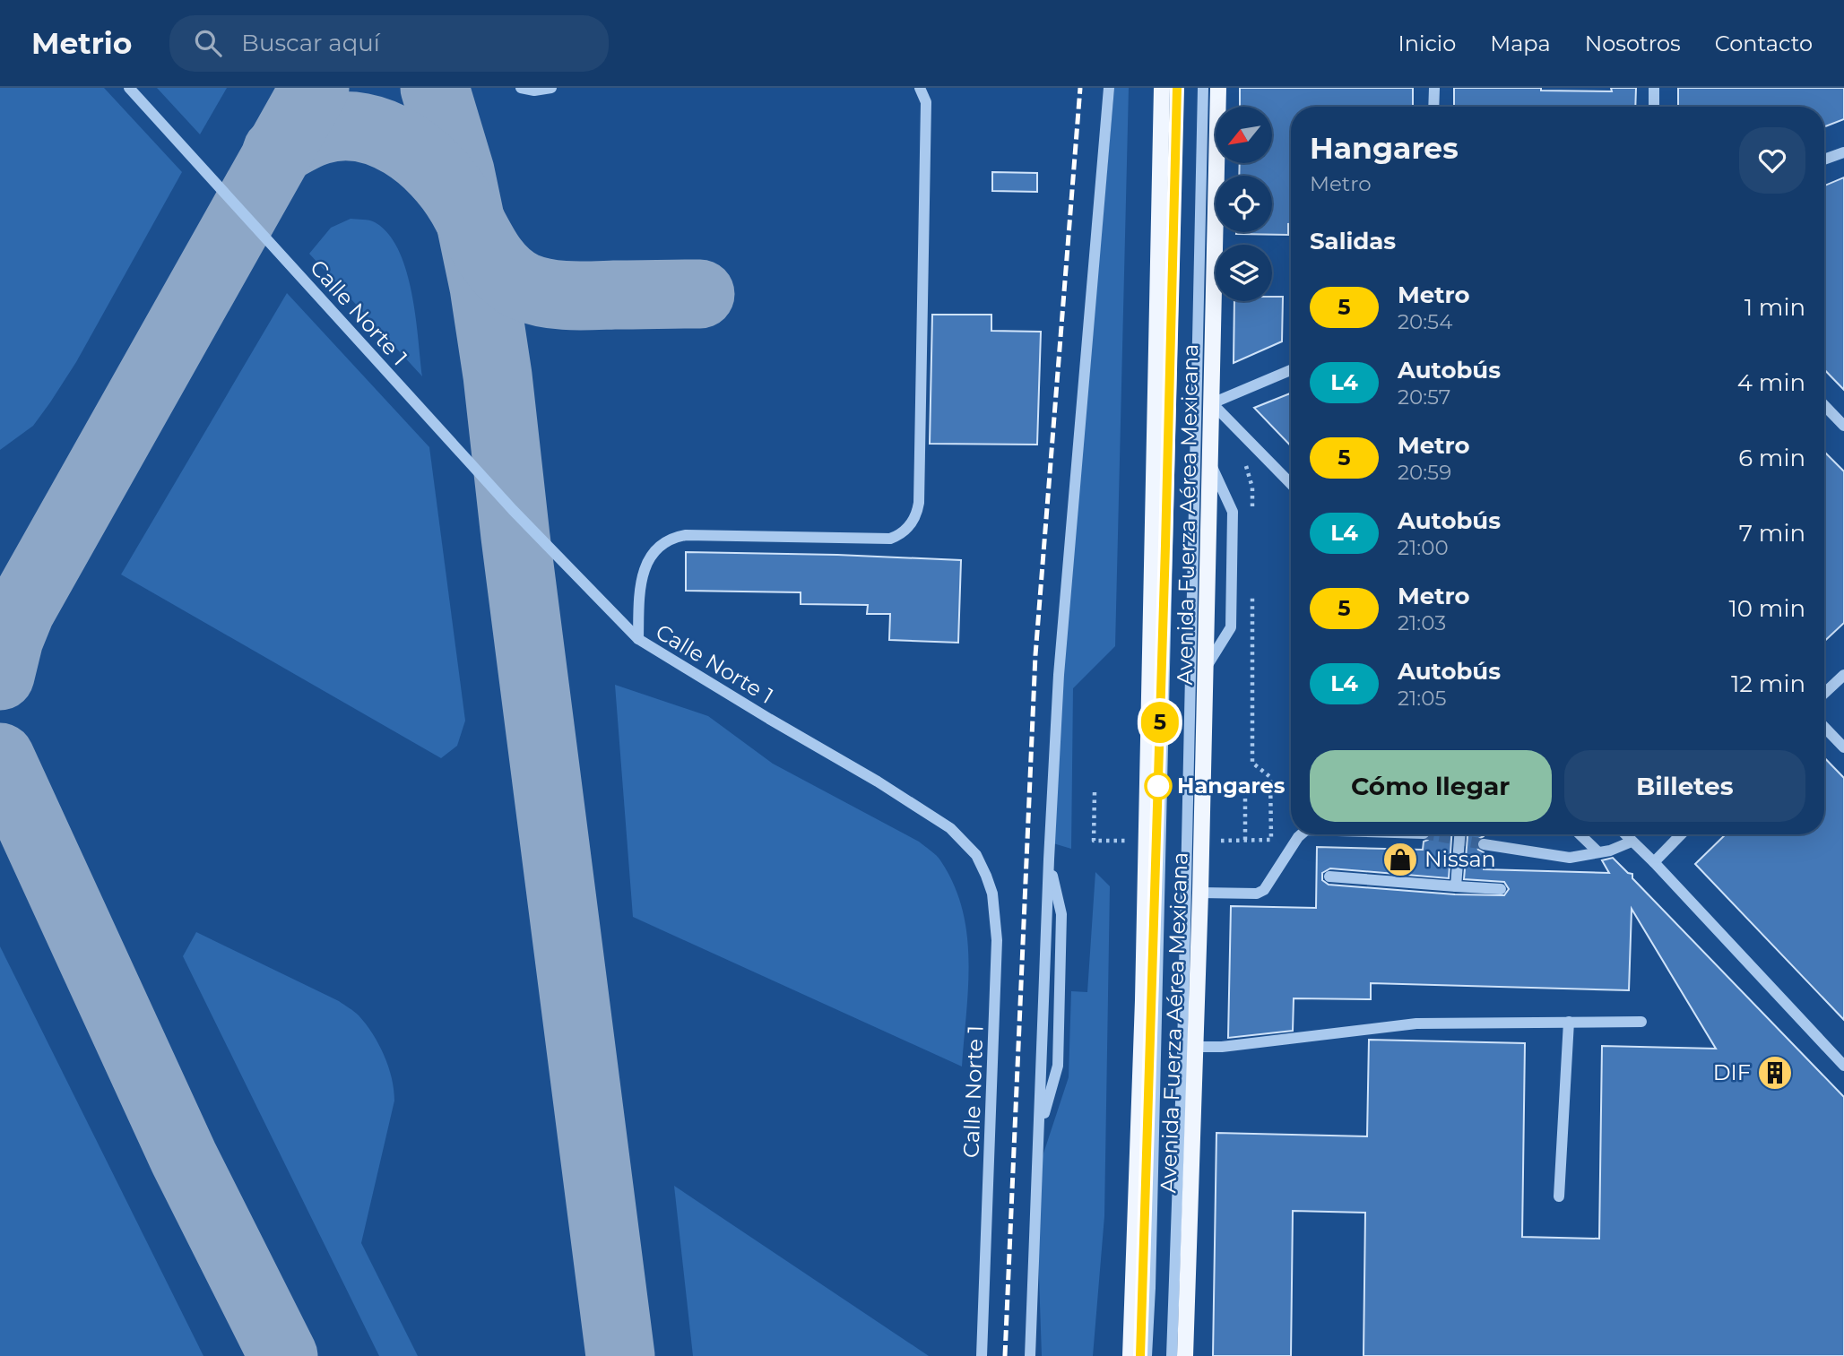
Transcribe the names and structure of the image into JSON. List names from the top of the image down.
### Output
{
  "streets": {
    "main road": ["Avenida Fuerza Aérea Mexicana"],
    "street": ["Calle Norte 1"]
  },
  "places": {
    "other": ["Hangares"],
    "shop": ["Nissan"],
    "building": ["DIF"]
  },
  "lines": ["metro line 5"],
  "north": "bottom left",
  "page": {
    "header": "Metrio",
    "search": "Buscar aquí",
    "nav": [
      "Inicio",
      "Mapa",
      "Nosotros",
      "Contacto"
    ],
    "on_map": "5",
    "heading": [
      ["Hangares", "Metro"],
      "Salidas"
    ],
    "list": [
      {
        "mark": "5",
        "name": "Metro",
        "note": "20:54",
        "value": "1 min"
      },
      {
        "mark": "L4",
        "name": "Autobús",
        "note": "20:57",
        "value": "4 min"
      },
      {
        "mark": "5",
        "name": "Metro",
        "note": "20:59",
        "value": "6 min"
      },
      {
        "mark": "L4",
        "name": "Autobús",
        "note": "21:00",
        "value": "7 min"
      },
      {
        "mark": "5",
        "name": "Metro",
        "note": "21:03",
        "value": "10 min"
      },
      {
        "mark": "L4",
        "name": "Autobús",
        "note": "21:05",
        "value": "12 min"
      }
    ],
    "buttons": ["Cómo llegar", "Billetes"]
  }
}
